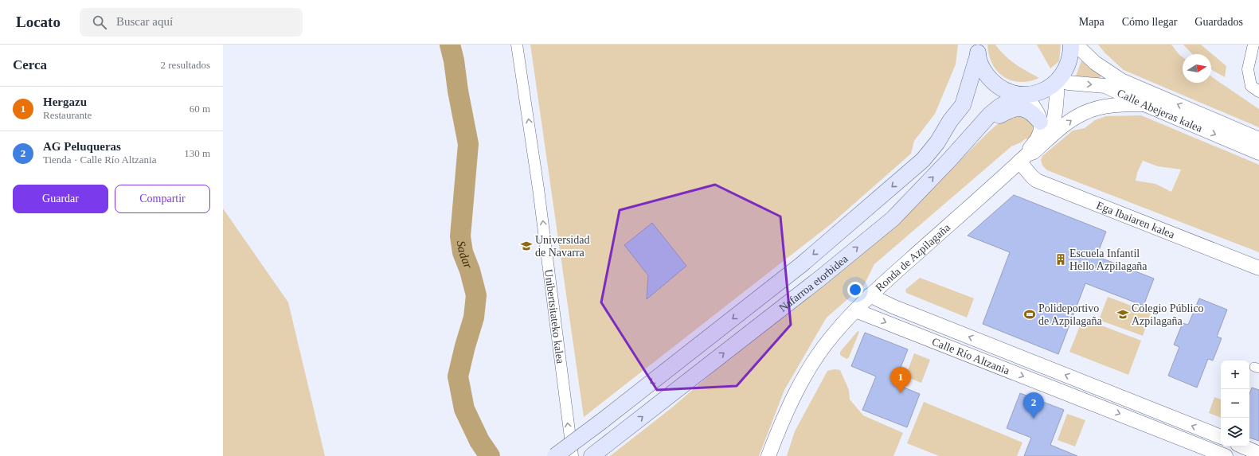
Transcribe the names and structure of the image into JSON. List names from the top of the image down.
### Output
{
  "streets": {
    "main road": ["Nafarroa etorbidea"],
    "street": [
      "Calle Abejeras kalea",
      "Ega Ibaiaren kalea",
      "Ronda de Azpilagaña",
      "Unibertsitateko kalea",
      "Calle Río Altzania"
    ]
  },
  "crossings": [
    ["Calle Abejeras kalea", "Ronda de Azpilagaña"],
    ["Ega Ibaiaren kalea", "Ronda de Azpilagaña"],
    ["Ronda de Azpilagaña", "Calle Río Altzania"]
  ],
  "one_way": ["Unibertsitateko kalea"],
  "water": ["Sadar"],
  "places": {
    "school or university": ["Universidad de Navarra", "Colegio Público Azpilagaña"],
    "building": ["Escuela Infantil Hello Azpilagaña"],
    "sports": ["Polideportivo de Azpilagaña"]
  },
  "north": "right",
  "page": {
    "header": "Locato",
    "search": "Buscar aquí",
    "nav": ["Mapa", "Cómo llegar", "Guardados"],
    "heading": ["Cerca", "2 resultados"],
    "list": [
      {
        "mark": "1",
        "name": "Hergazu",
        "note": "Restaurante",
        "value": "60 m"
      },
      {
        "mark": "2",
        "name": "AG Peluqueras",
        "note": "Tienda · Calle Río Altzania",
        "value": "130 m"
      }
    ],
    "buttons": ["Guardar", "Compartir"],
    "map_buttons": ["+", "−"],
    "pins": ["1", "2"]
  }
}
